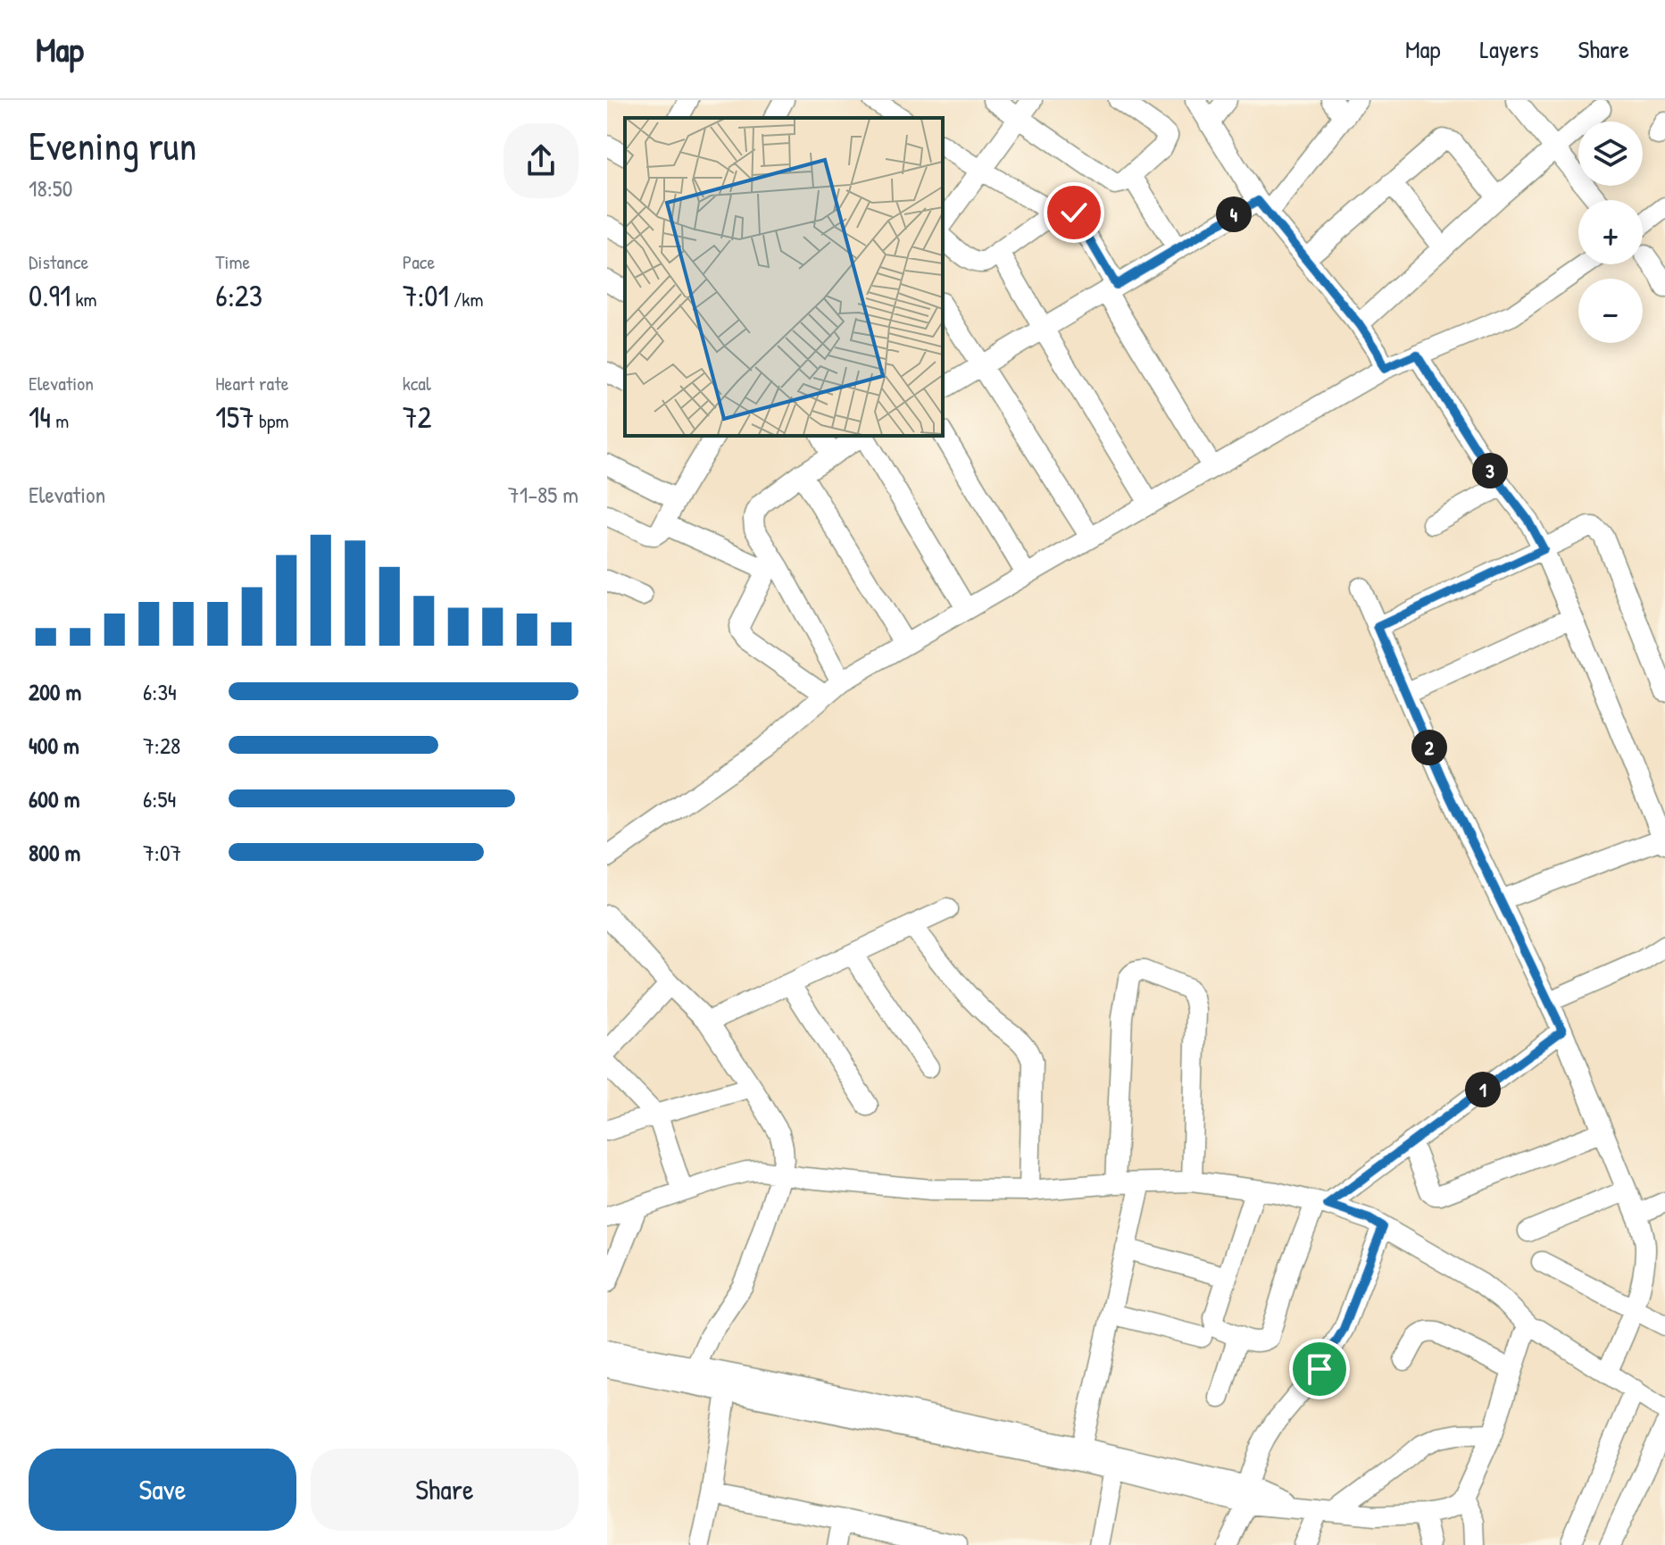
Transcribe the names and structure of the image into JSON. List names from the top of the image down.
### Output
{
  "page": {
    "header": "Map",
    "nav": ["Map", "Layers", "Share"],
    "heading": ["Evening run", "18:50"],
    "map_buttons": ["+", "−"],
    "pins": [
      "4",
      "3",
      "2",
      "1"
    ],
    "stats": [
      ["Distance", "0.91 km"],
      ["Time", "6:23"],
      ["Pace", "7:01 /km"],
      ["Elevation", "14 m"],
      ["Heart rate", "157 bpm"],
      ["kcal", "72"]
    ],
    "chart": ["Elevation", "71–85 m"],
    "list": [
      {
        "name": "200 m",
        "note": "6:34"
      },
      {
        "name": "400 m",
        "note": "7:28"
      },
      {
        "name": "600 m",
        "note": "6:54"
      },
      {
        "name": "800 m",
        "note": "7:07"
      }
    ],
    "buttons": ["Save", "Share"]
  }
}
